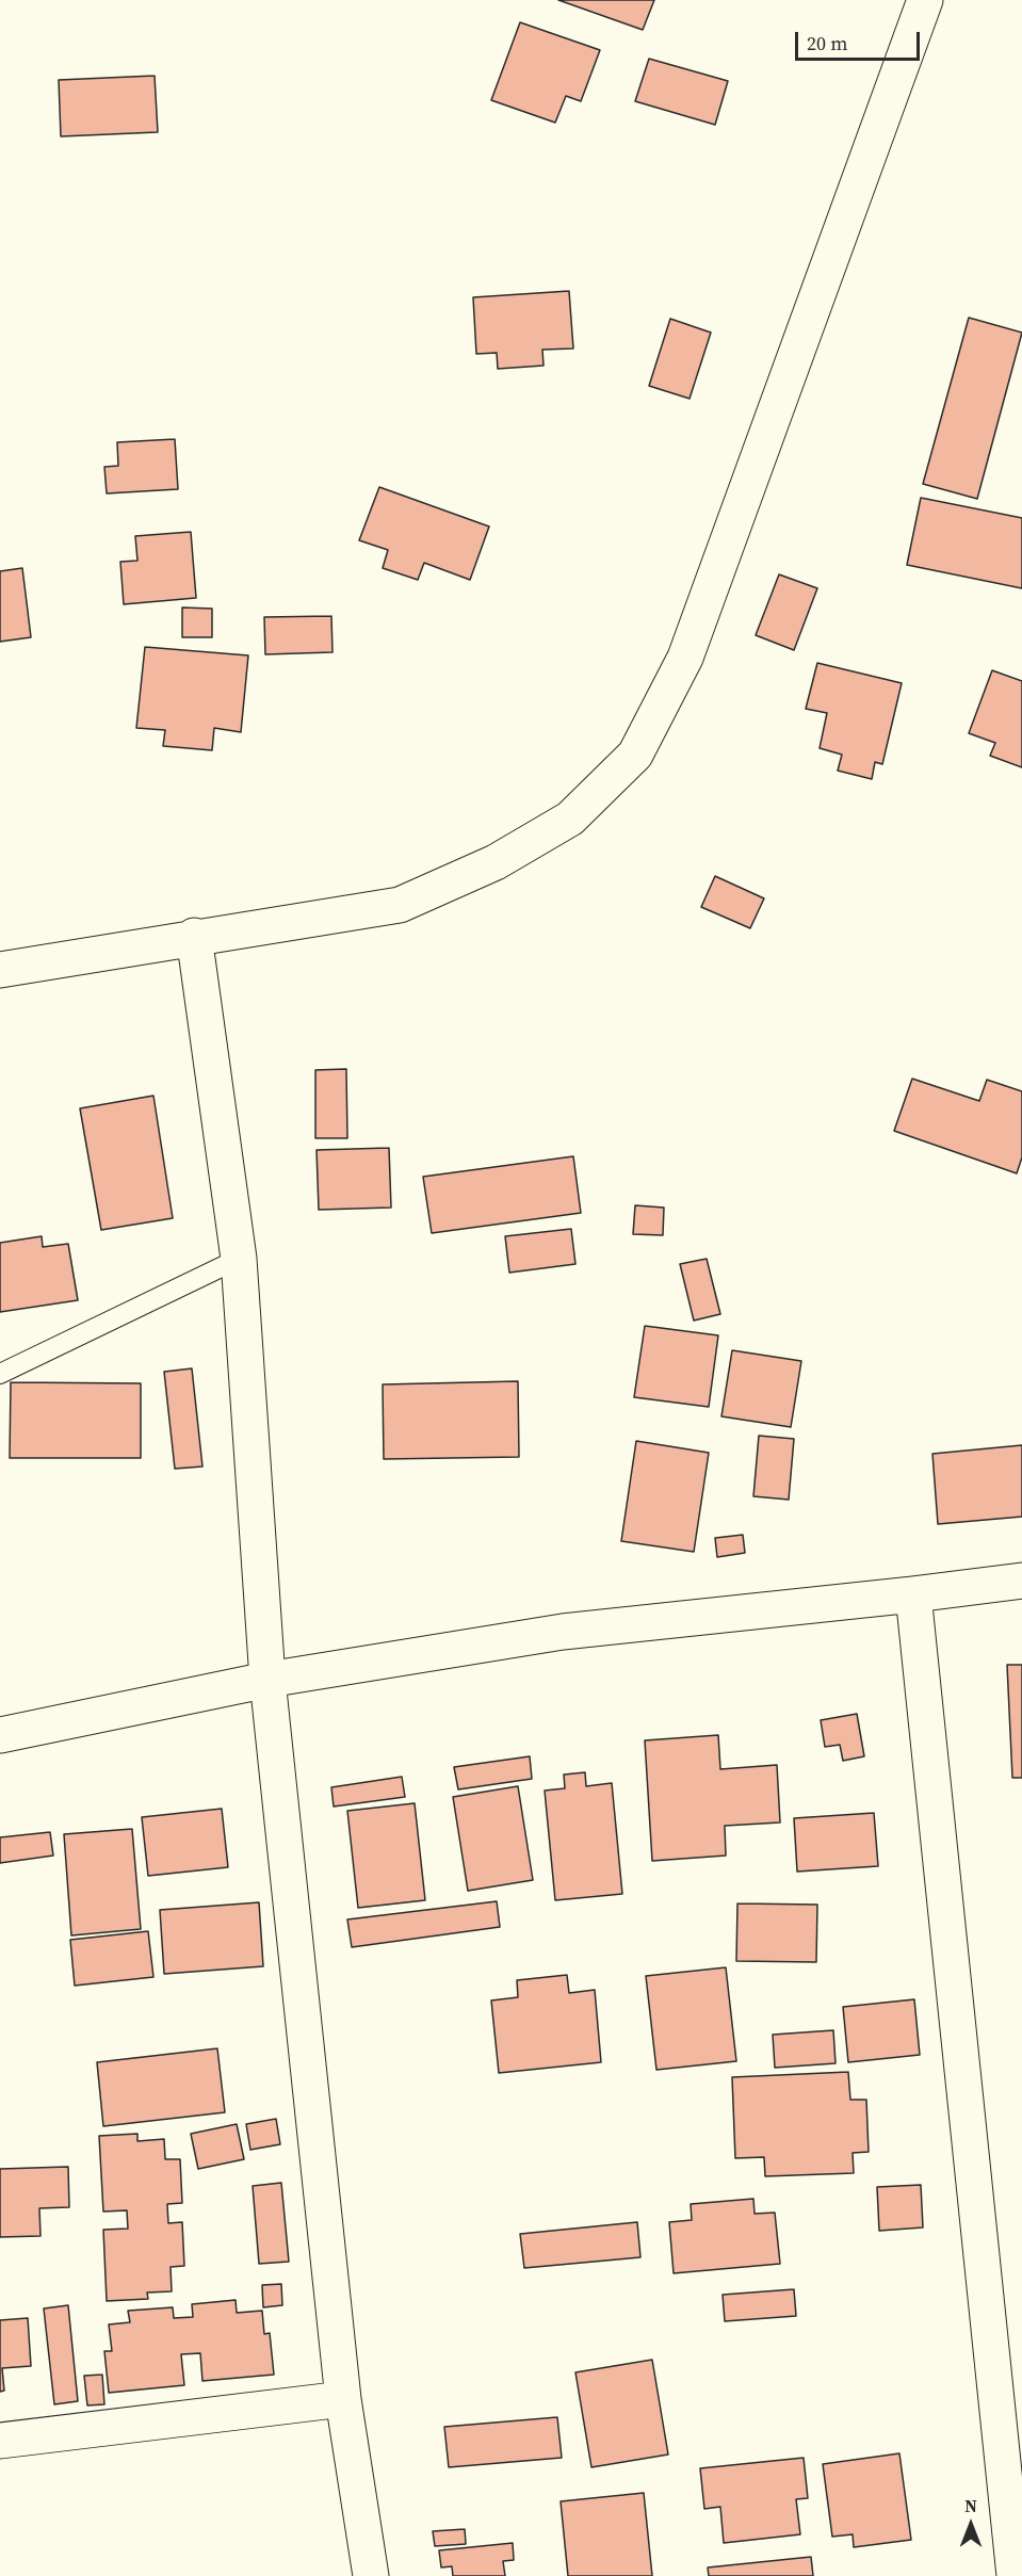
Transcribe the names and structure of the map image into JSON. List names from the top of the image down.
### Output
{
  "scale_bar": "20 m",
  "north": "top"
}
